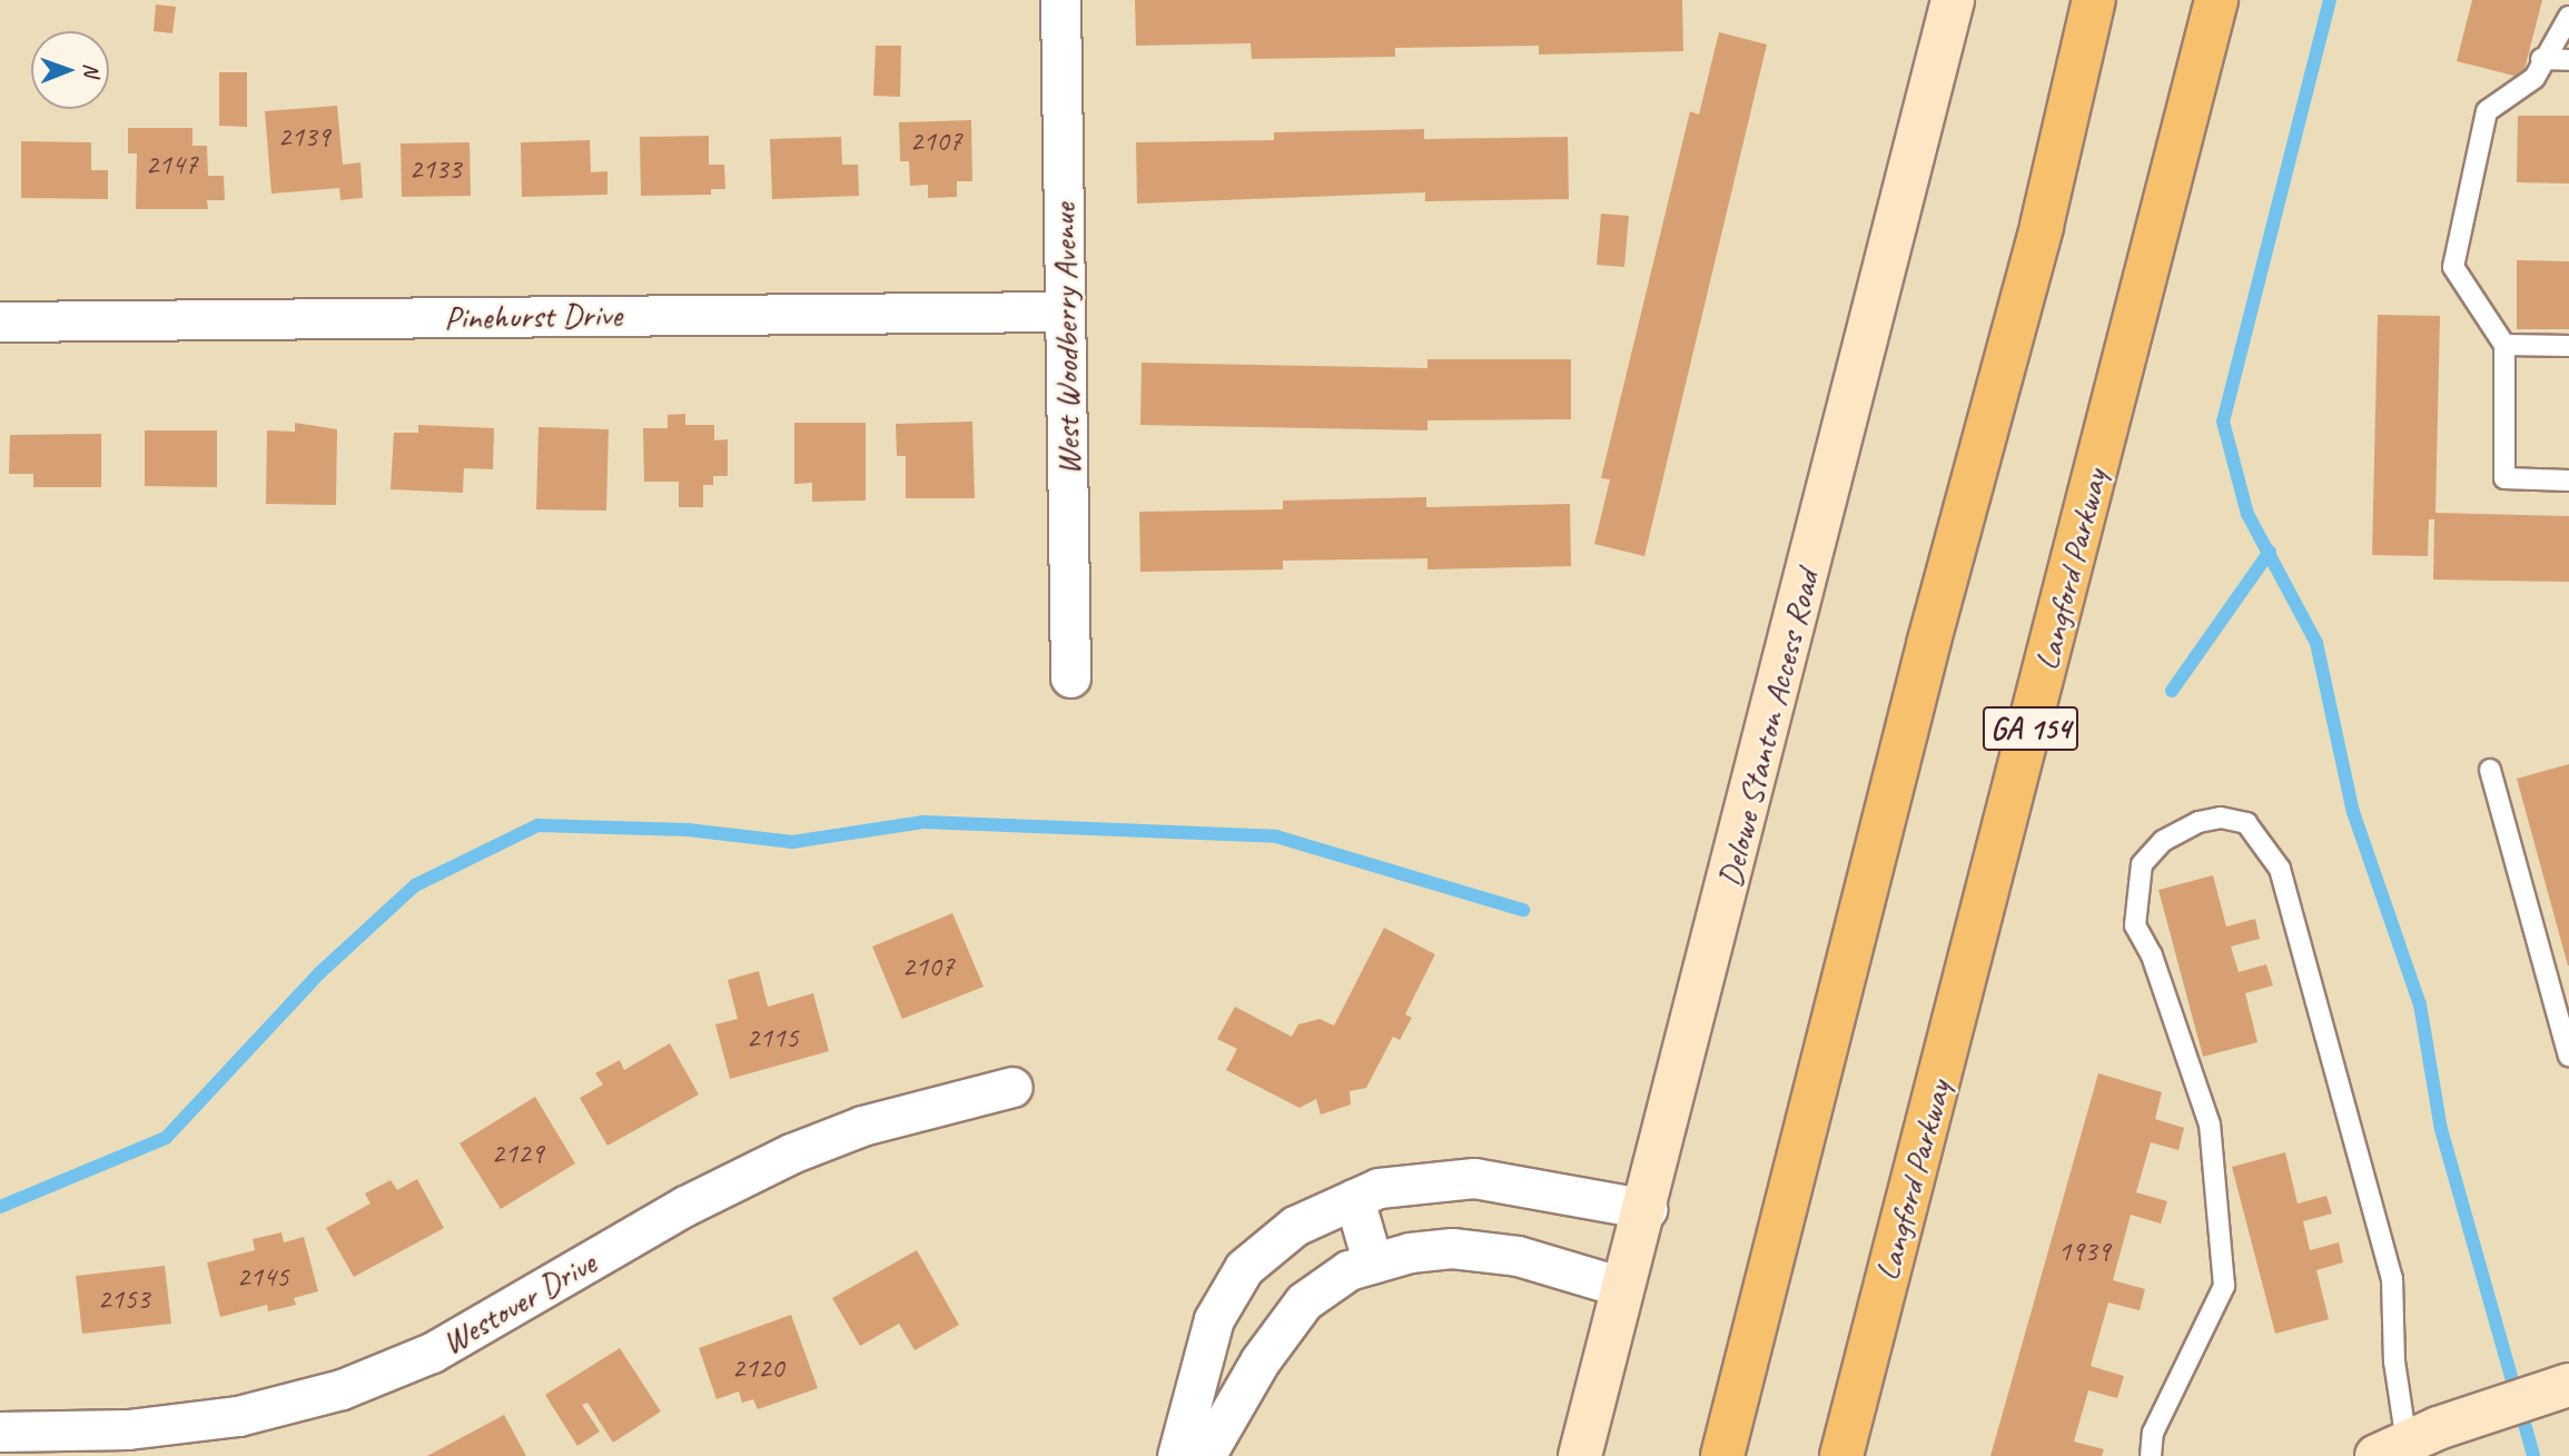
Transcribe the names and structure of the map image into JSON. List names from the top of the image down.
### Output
{
  "streets": {
    "highway": ["Langford Parkway", "GA 154"],
    "street": [
      "Pinehurst Drive",
      "West Woodberry Avenue",
      "Delowe Stanton Access Road",
      "Westover Drive"
    ]
  },
  "crossings": [
    ["Pinehurst Drive", "West Woodberry Avenue"]
  ],
  "house_numbers": [
    "2139",
    "2107",
    "2147",
    "2133",
    "2107",
    "2115",
    "2129",
    "1939",
    "2145",
    "2153",
    "2120"
  ],
  "north": "right"
}
